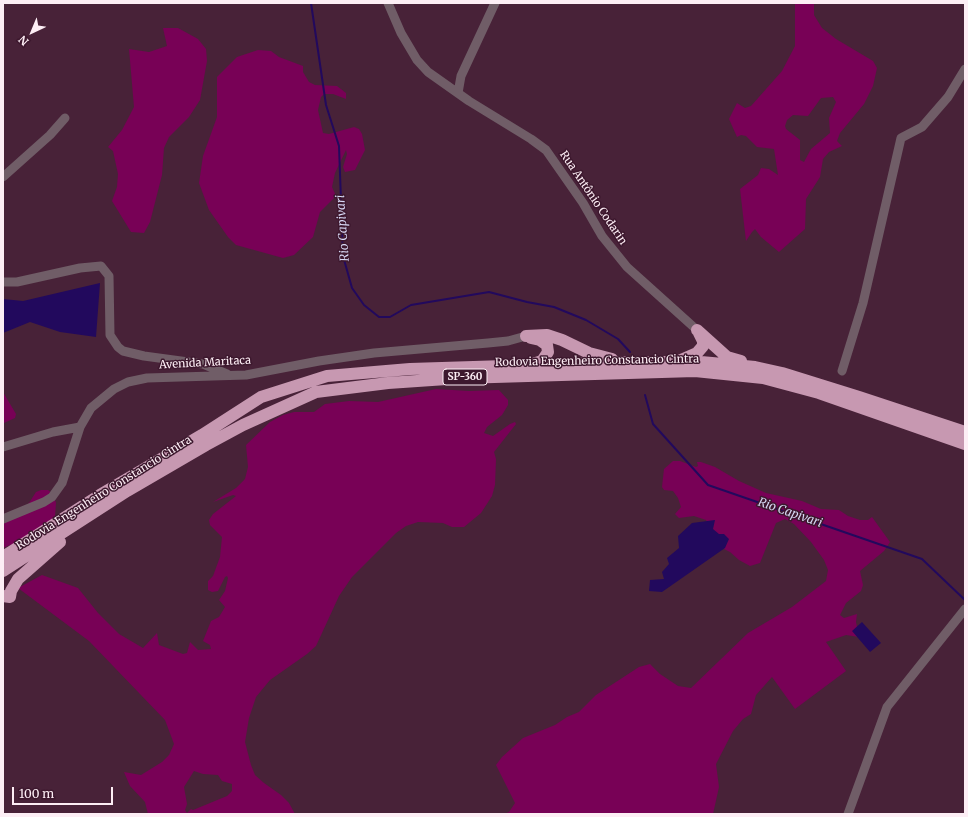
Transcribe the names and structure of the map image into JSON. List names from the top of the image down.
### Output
{
  "streets": {
    "highway": ["Rodovia Engenheiro Constancio Cintra", "SP-360"],
    "street": ["Rua Antônio Codarin", "Avenida Maritaca"]
  },
  "water": ["Rio Capivari"],
  "scale_bar": "100 m",
  "north": "bottom left"
}
